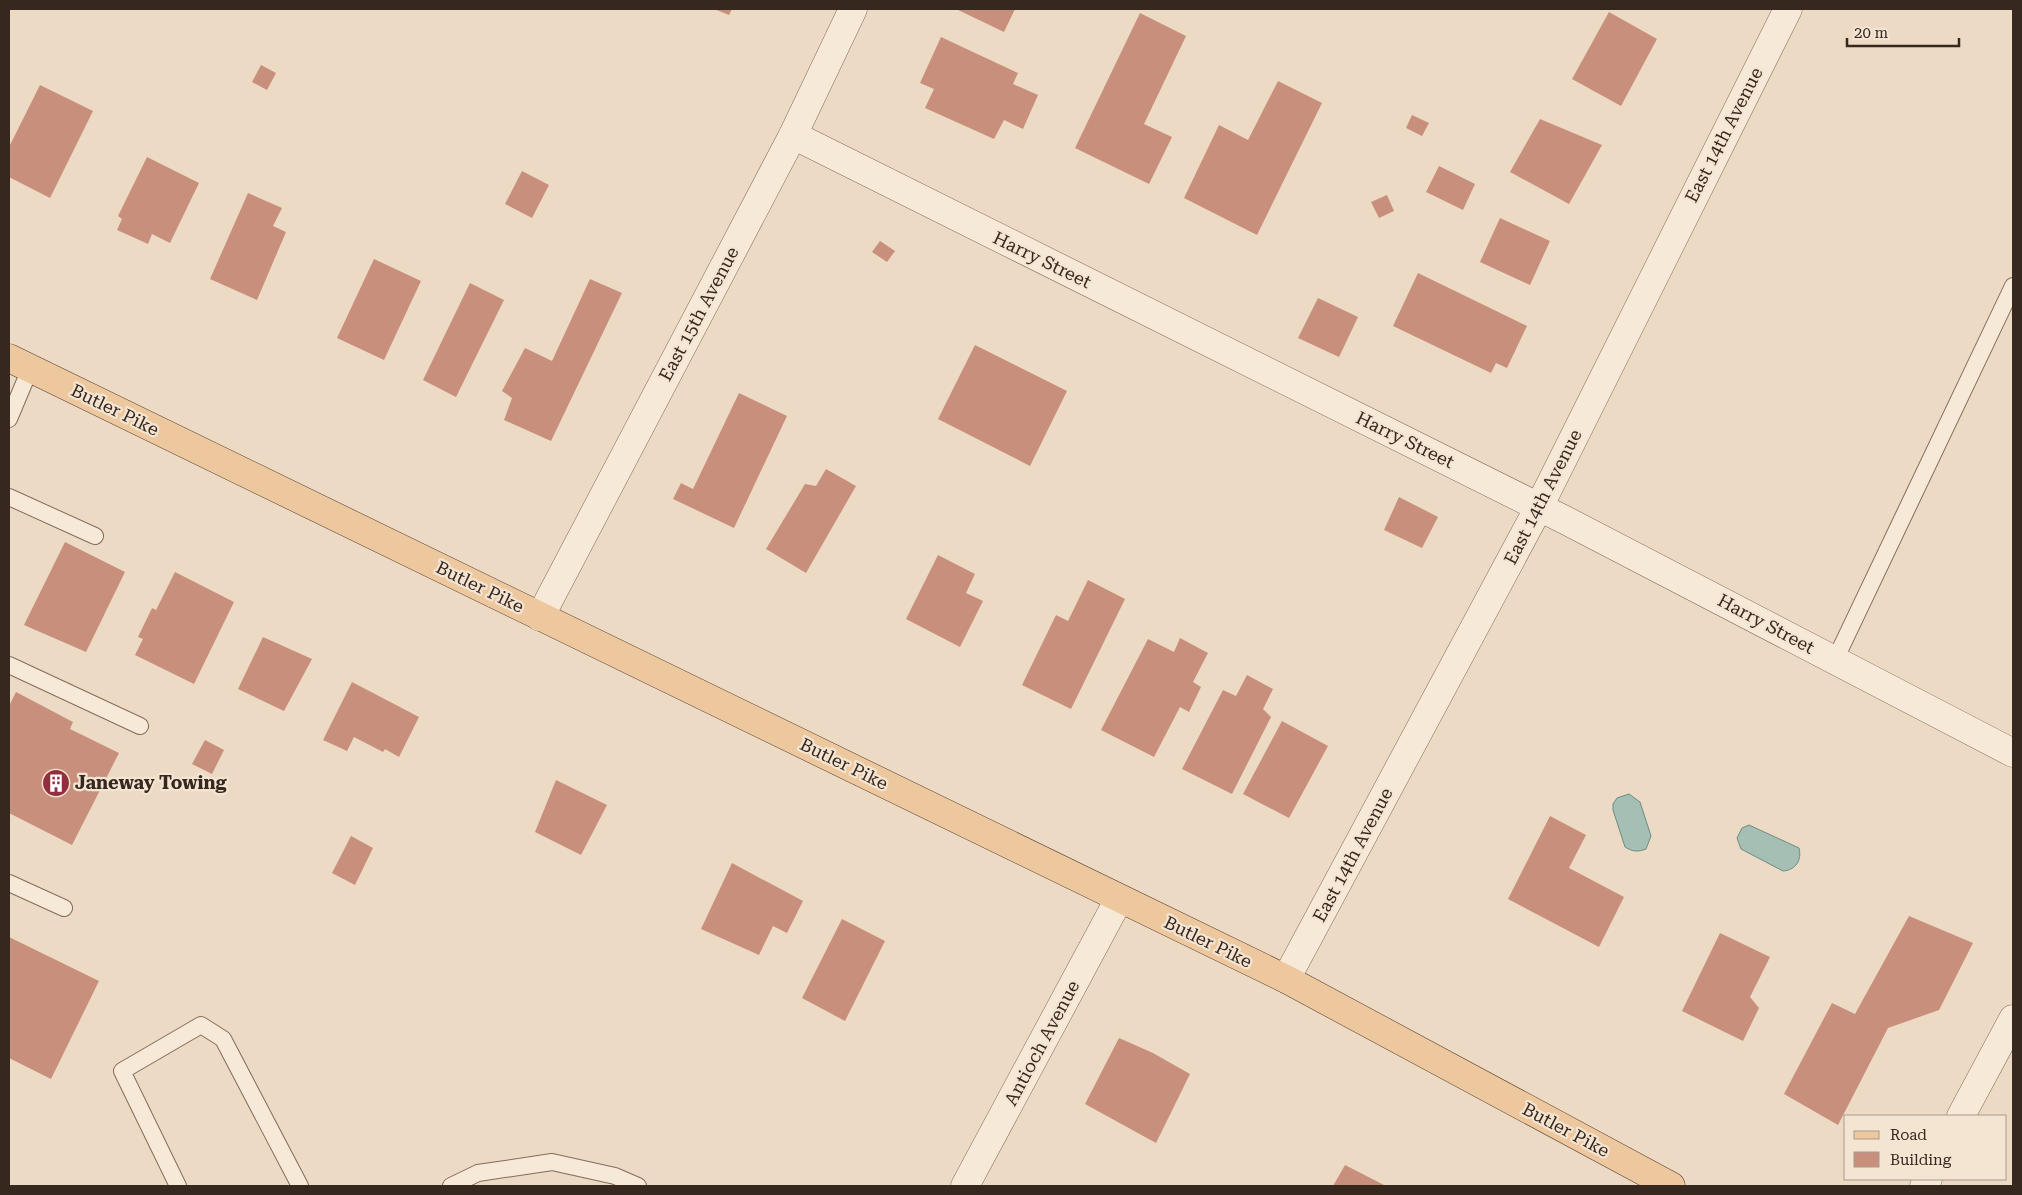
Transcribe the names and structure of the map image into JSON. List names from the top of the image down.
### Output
{
  "streets": {
    "main road": ["Butler Pike"],
    "street": [
      "East 14th Avenue",
      "Harry Street",
      "East 15th Avenue",
      "Antioch Avenue"
    ]
  },
  "crossings": [
    ["East 14th Avenue", "Harry Street"],
    ["East 14th Avenue", "Butler Pike"],
    ["Harry Street", "East 15th Avenue"],
    ["East 15th Avenue", "Butler Pike"],
    ["Butler Pike", "Antioch Avenue"]
  ],
  "places": {
    "building": ["Janeway Towing"]
  },
  "legend": ["Road", "Building"],
  "scale_bar": "20 m"
}
